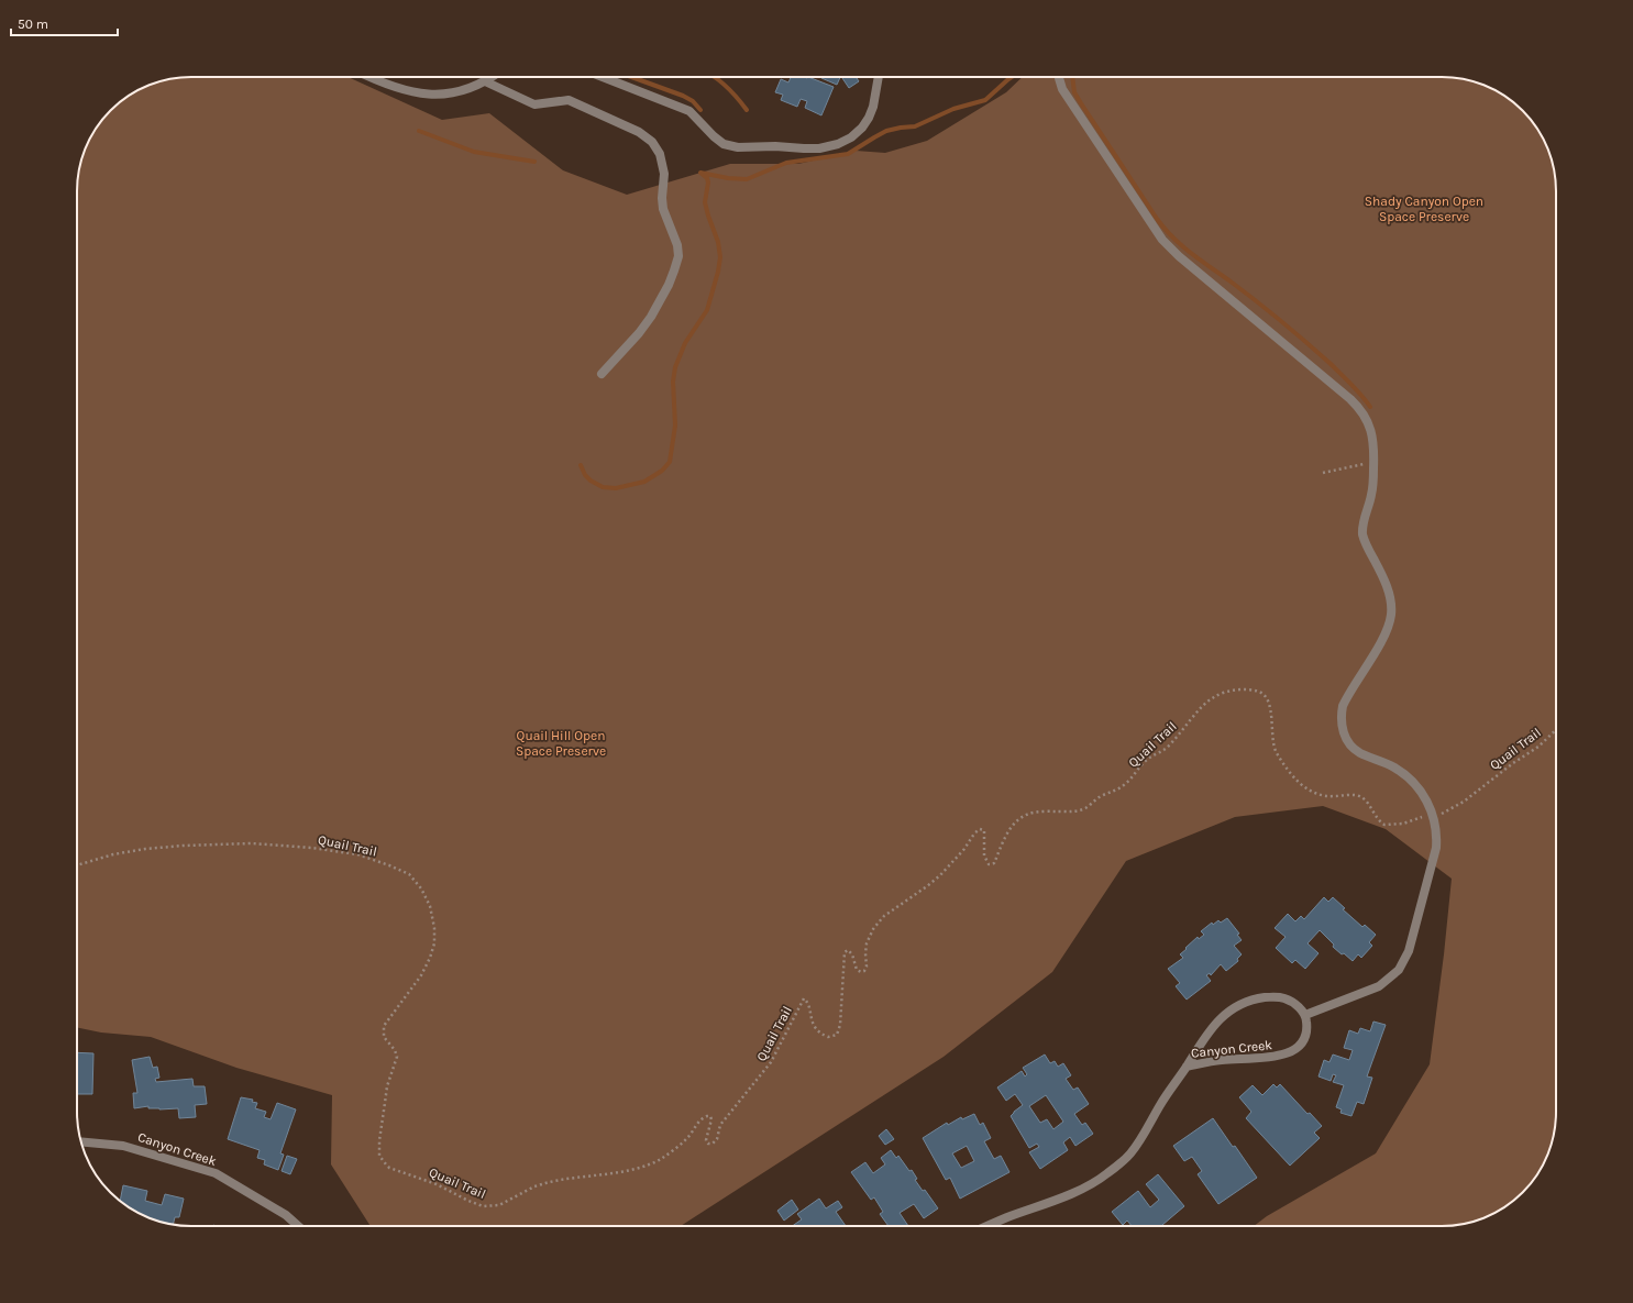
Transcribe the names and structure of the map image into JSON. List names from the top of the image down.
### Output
{
  "streets": {
    "street": ["Canyon Creek"],
    "path": ["Quail Trail"]
  },
  "parks": ["Shady Canyon Open Space Preserve", "Quail Hill Open Space Preserve"],
  "scale_bar": "50 m"
}
